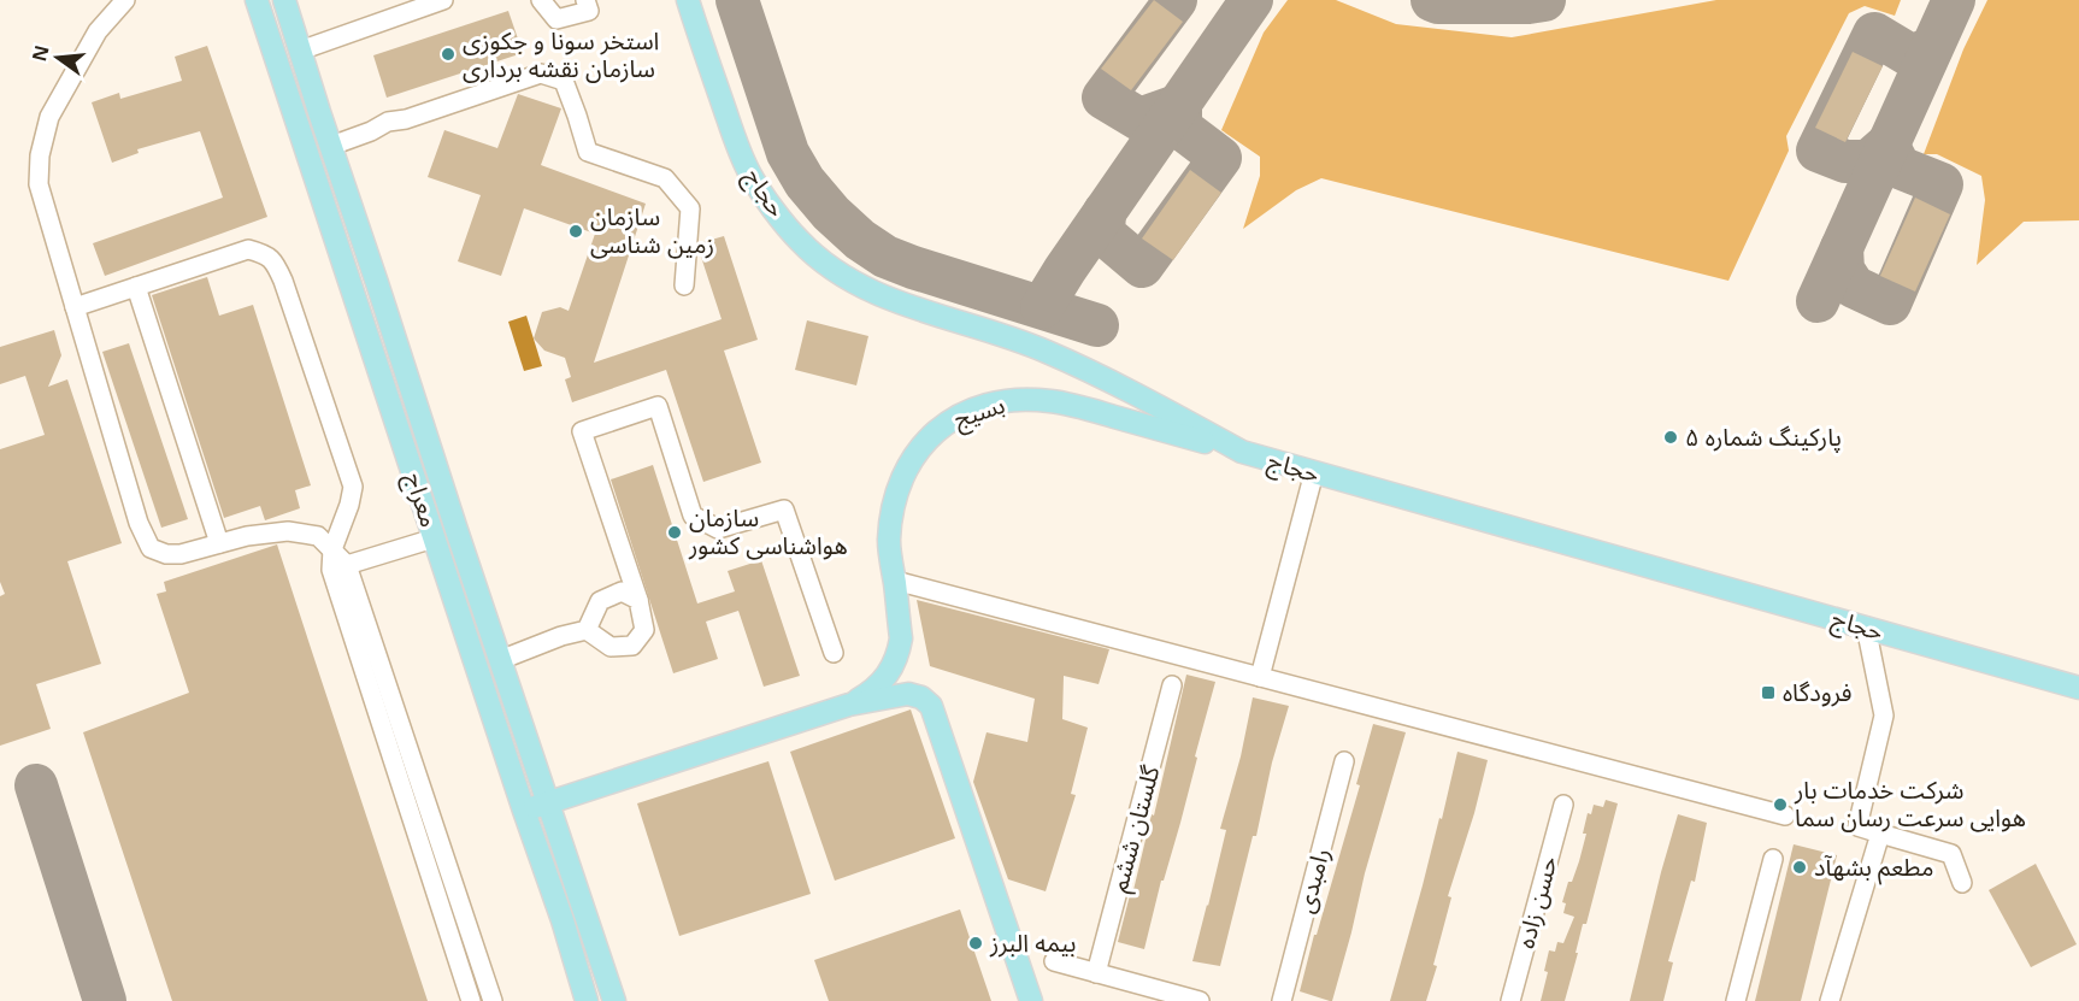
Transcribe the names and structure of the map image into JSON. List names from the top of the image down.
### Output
{
  "streets": {
    "main road": ["حجاج", "بسیج", "معراج"],
    "street": ["گلستان ششم", "رامبدی", "حسن زاده"]
  },
  "crossings": [
    ["حجاج", "بسیج"]
  ],
  "places": {
    "other": [
      "استخر سونا و جکوزی سازمان نقشه برداری",
      "سازمان زمین شناسی",
      "پارکینگ شماره ۵",
      "سازمان هواشناسی کشور",
      "شرکت خدمات بار هوایی سرعت رسان سما",
      "مطعم بشهآد",
      "بیمه البرز"
    ],
    "transit": ["فرودگاه"]
  },
  "north": "left"
}
